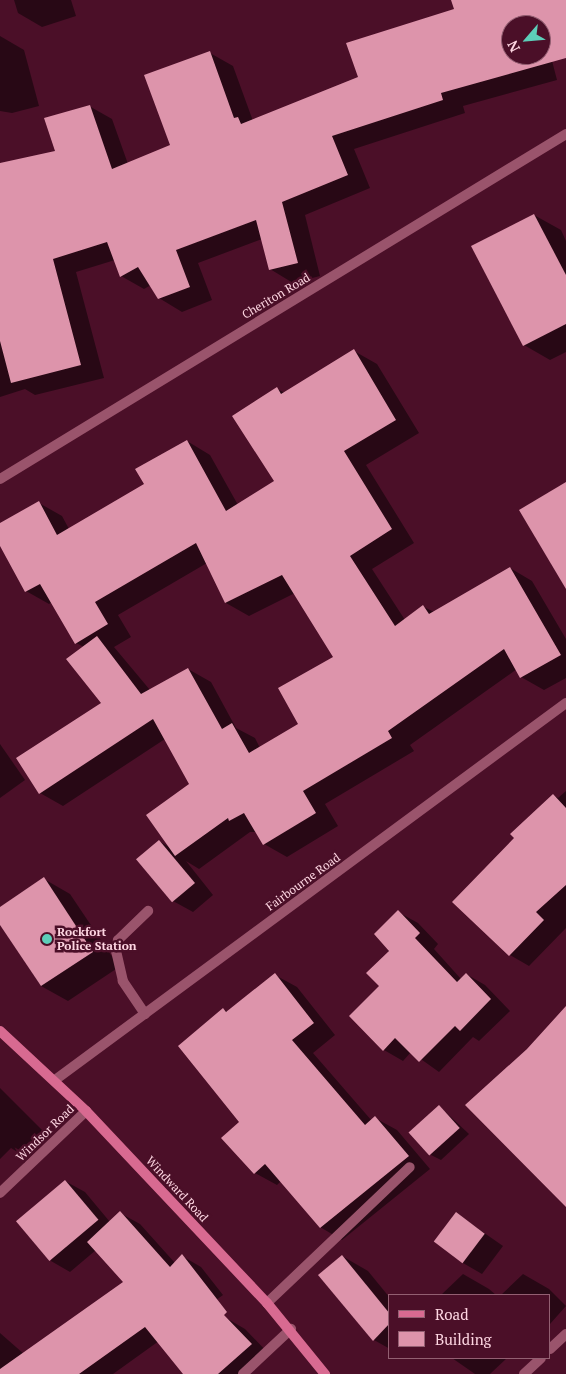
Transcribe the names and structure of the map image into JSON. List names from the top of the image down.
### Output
{
  "streets": {
    "main road": ["Windward Road"],
    "street": ["Cheriton Road", "Fairbourne Road", "Windsor Road"]
  },
  "crossings": [
    ["Fairbourne Road", "Windward Road"],
    ["Windsor Road", "Windward Road"]
  ],
  "places": ["Rockfort Police Station"],
  "legend": ["Road", "Building"],
  "north": "bottom left"
}
